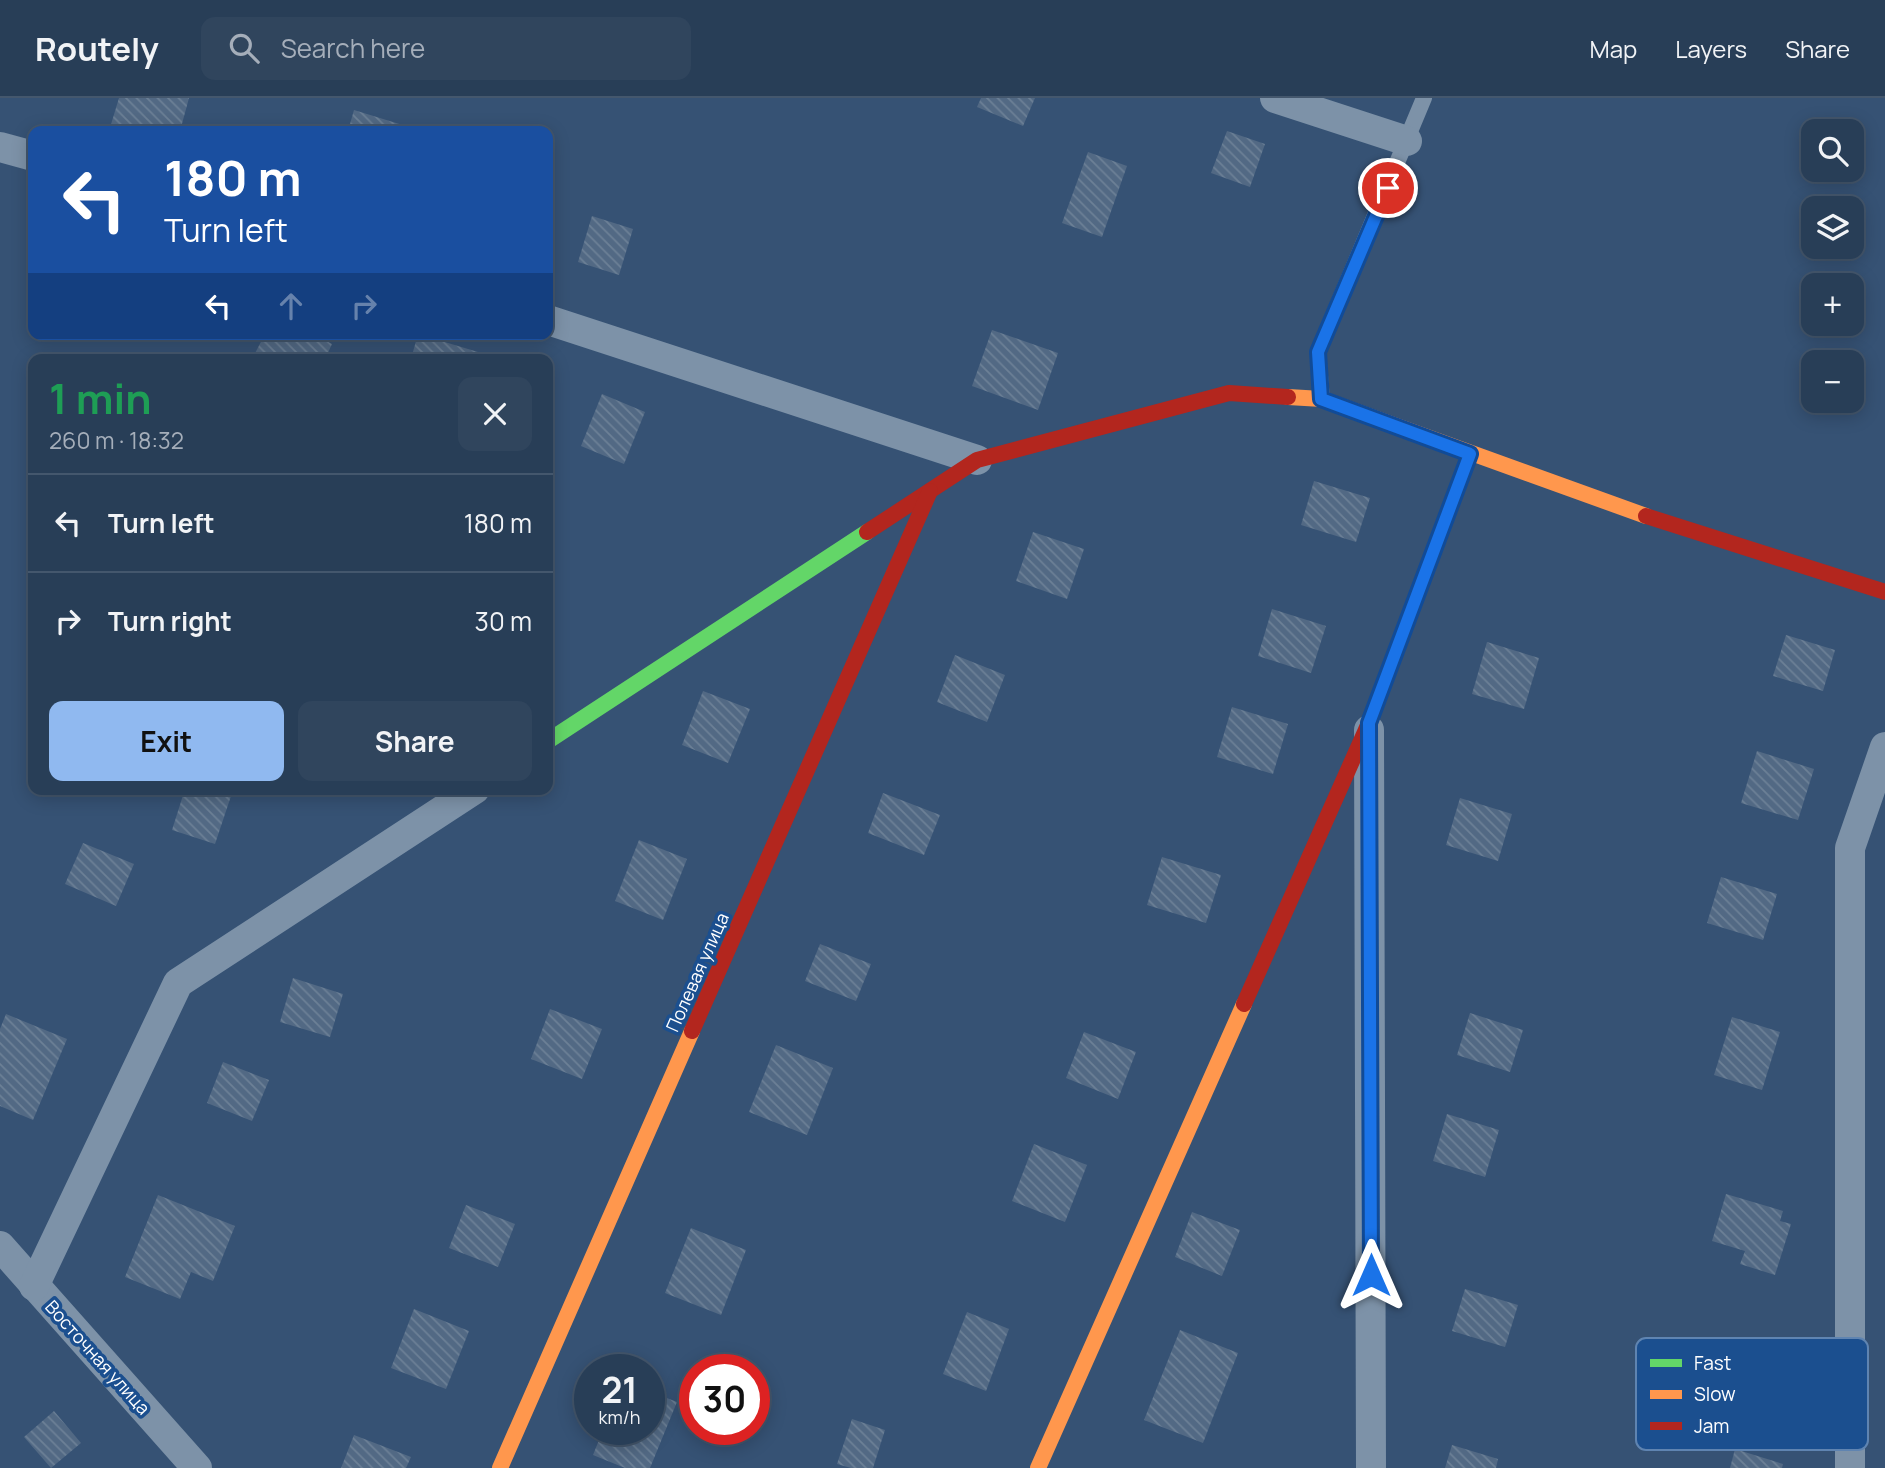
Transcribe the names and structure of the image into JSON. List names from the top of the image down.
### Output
{
  "streets": {
    "street": ["Полевая улица", "Восточная улица"]
  },
  "legend": ["Fast", "Slow", "Jam"],
  "page": {
    "header": "Routely",
    "search": "Search here",
    "nav": ["Map", "Layers", "Share"],
    "map_buttons": ["+", "−"],
    "turn": ["180 m", "Turn left"],
    "heading": ["1 min", "260 m · 18:32"],
    "list": [
      {
        "name": "Turn left",
        "value": "180 m"
      },
      {
        "name": "Turn right",
        "value": "30 m"
      }
    ],
    "buttons": ["Exit", "Share"],
    "speed": "21 km/h",
    "limit": "30"
  }
}
